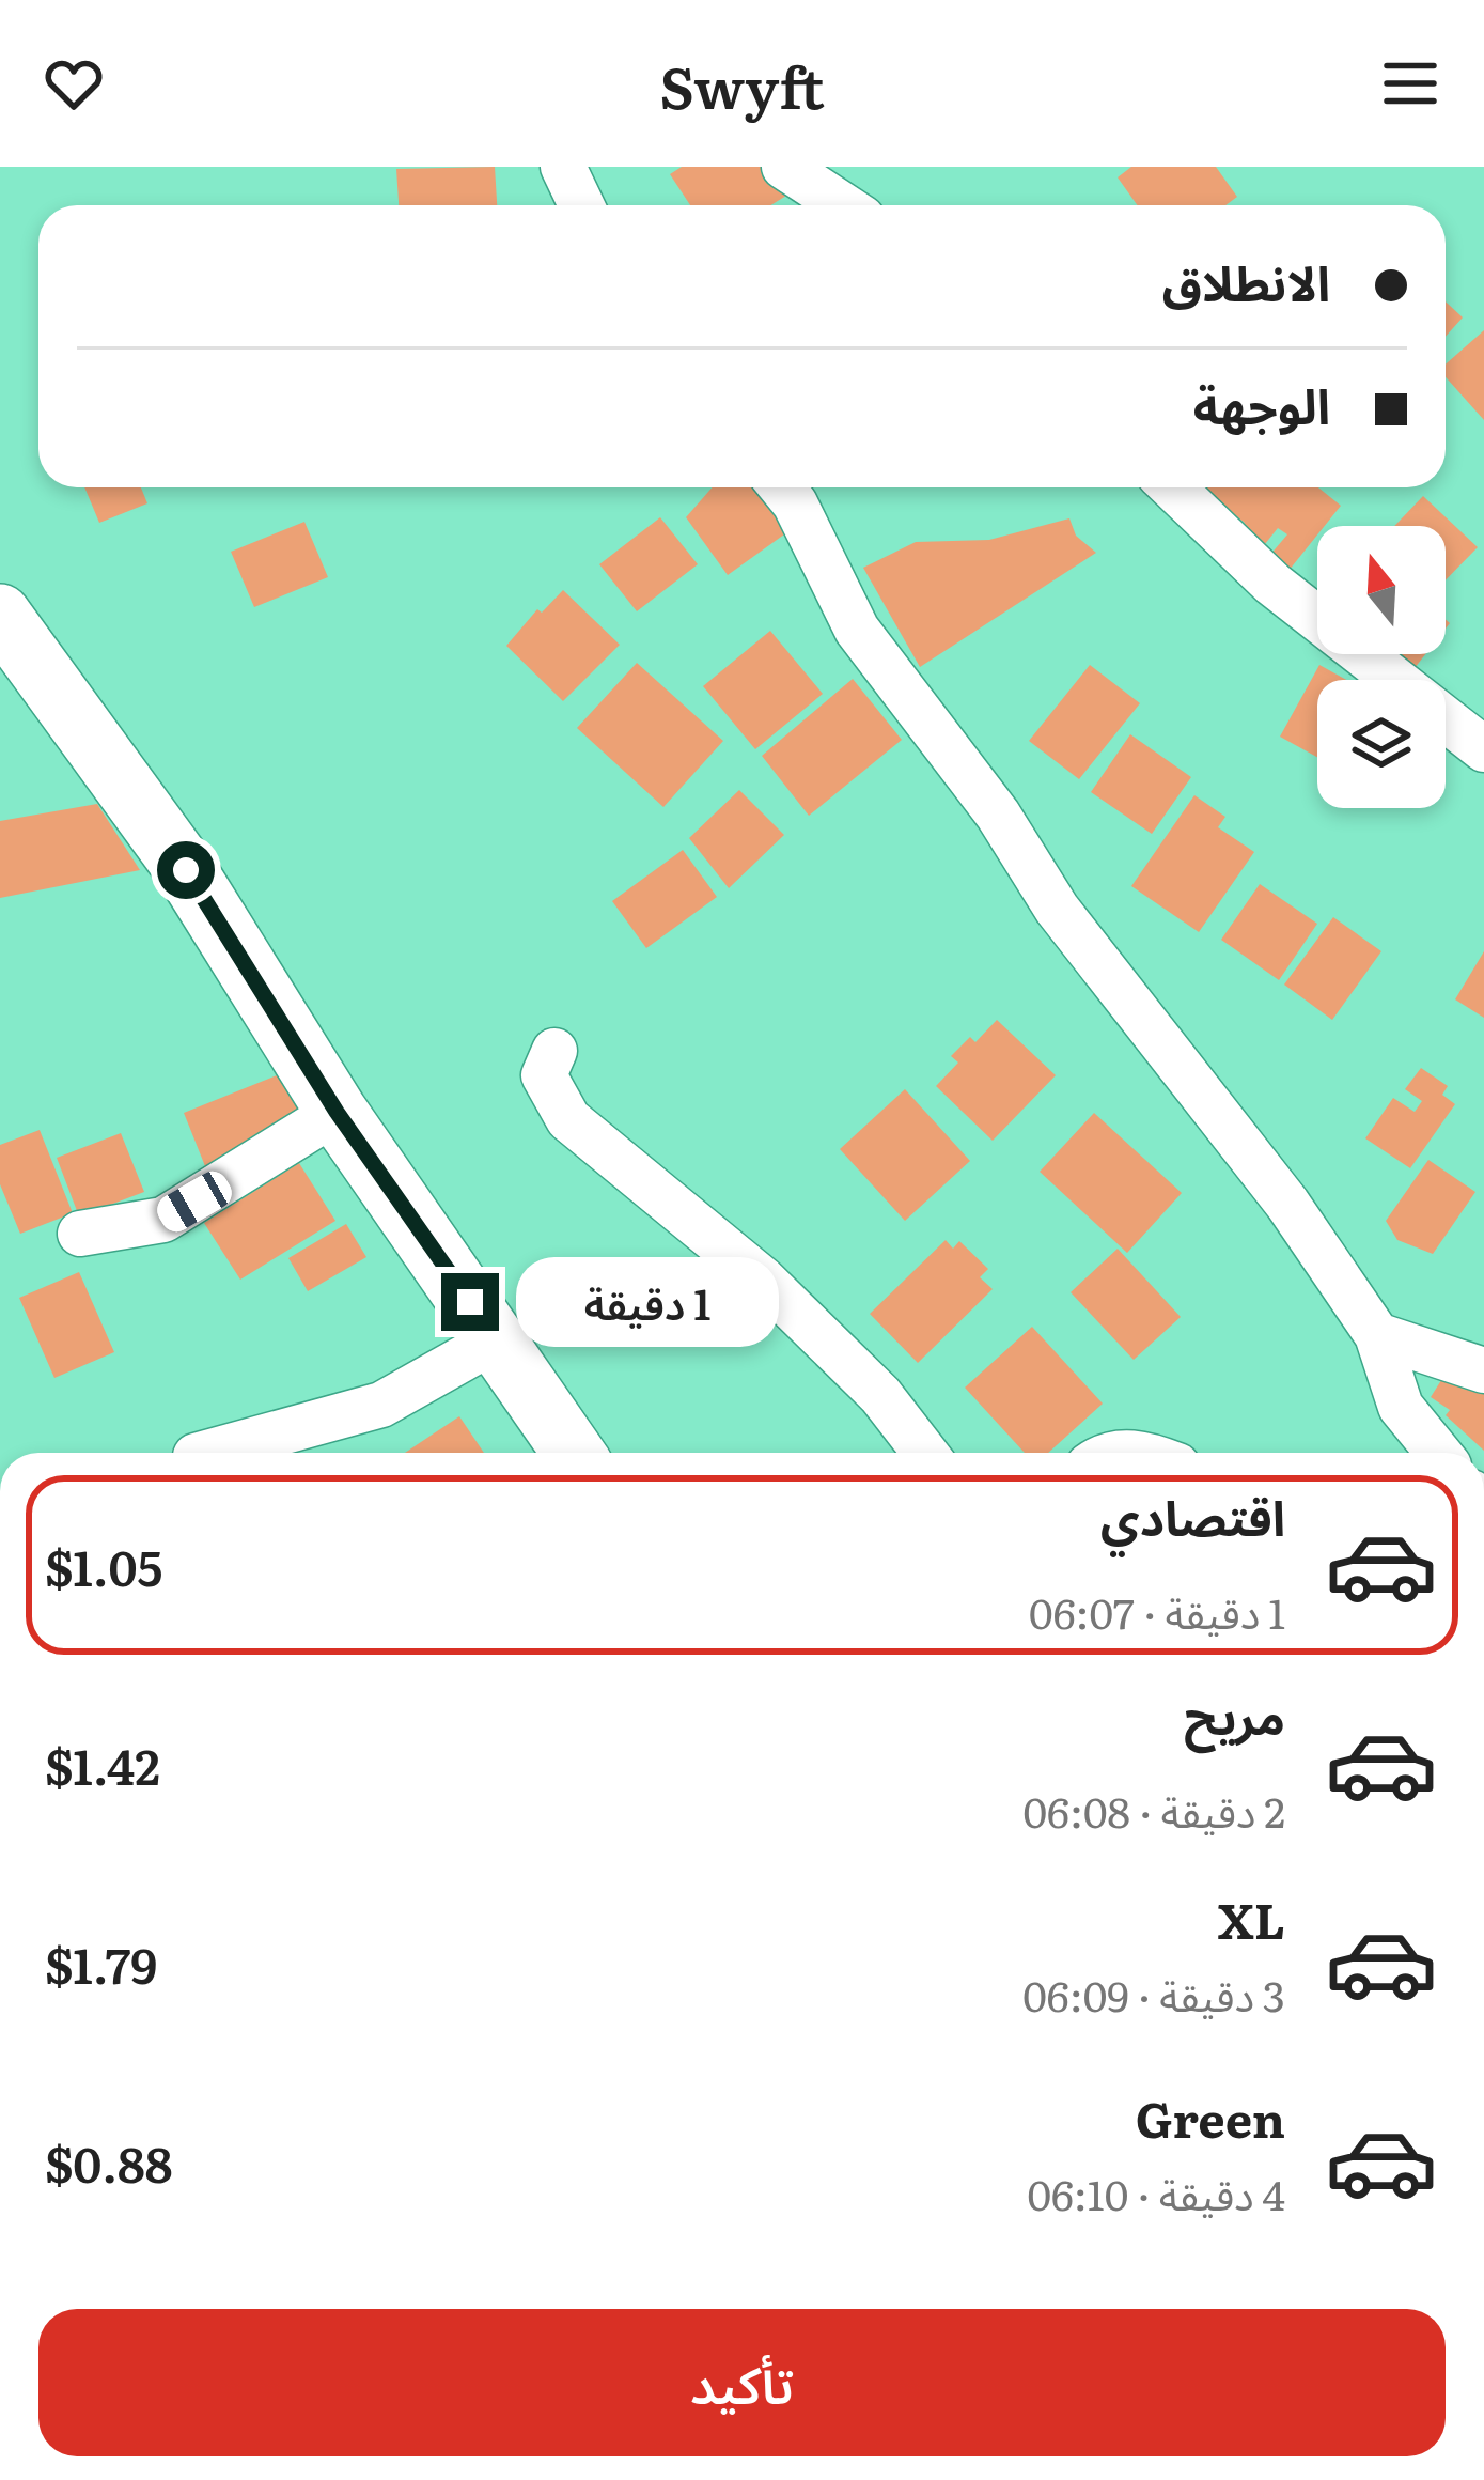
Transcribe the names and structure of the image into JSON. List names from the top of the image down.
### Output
{
  "north": "top",
  "page": {
    "header": "Swyft",
    "banner": ["الانطلاق", "الوجهة"],
    "bubble": "1 دقيقة",
    "list": [
      {
        "name": "اقتصادي",
        "note": "1 دقيقة · 06:07",
        "value": "$1.05"
      },
      {
        "name": "مريح",
        "note": "2 دقيقة · 06:08",
        "value": "$1.42"
      },
      {
        "name": "XL",
        "note": "3 دقيقة · 06:09",
        "value": "$1.79"
      },
      {
        "name": "Green",
        "note": "4 دقيقة · 06:10",
        "value": "$0.88"
      }
    ],
    "buttons": "تأكيد"
  }
}
